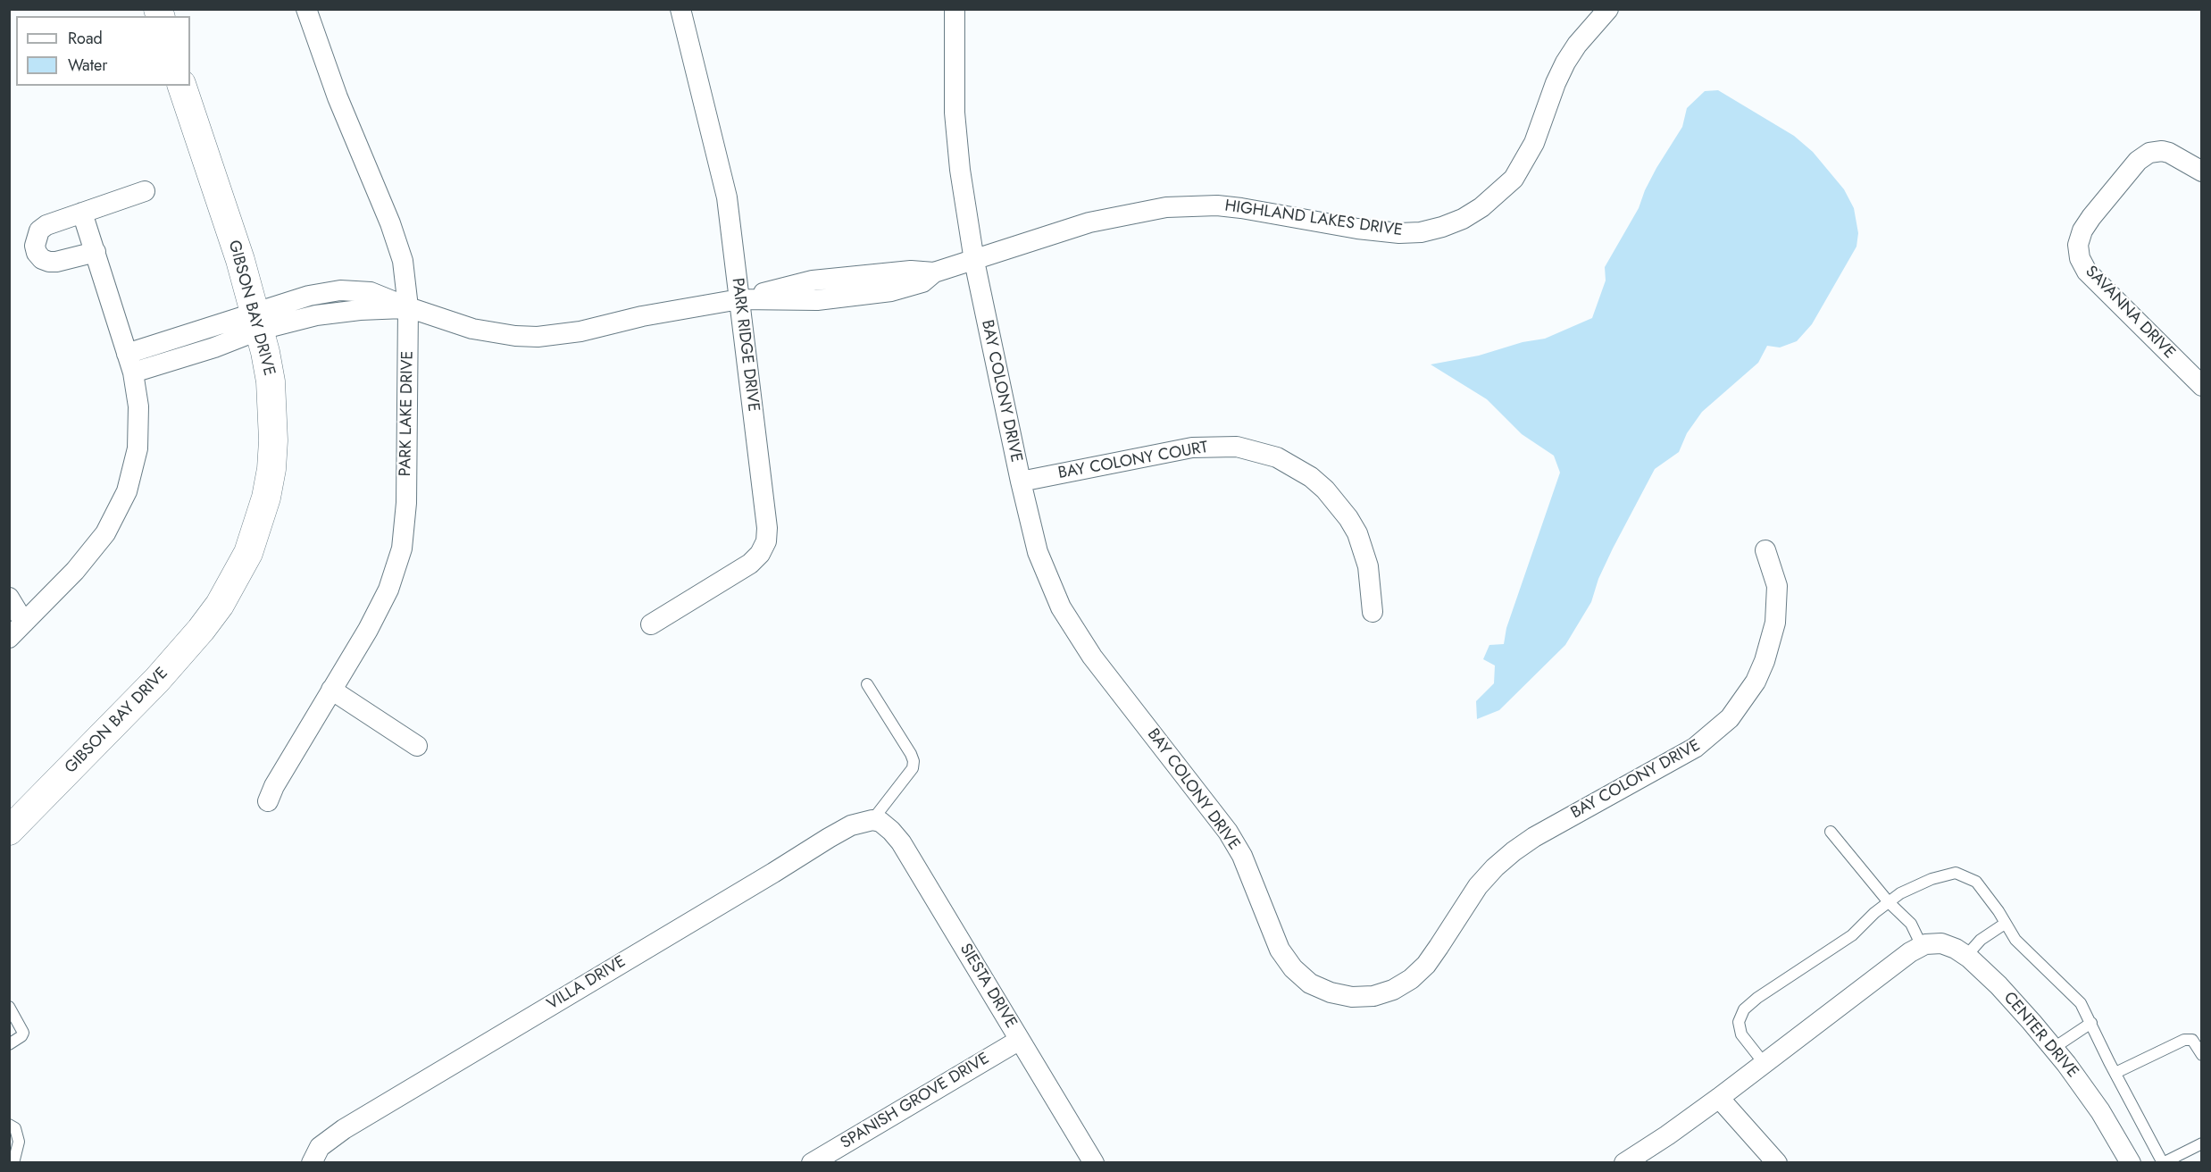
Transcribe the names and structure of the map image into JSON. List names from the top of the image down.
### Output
{
  "streets": {
    "street": [
      "HIGHLAND LAKES DRIVE",
      "GIBSON BAY DRIVE",
      "SAVANNA DRIVE",
      "PARK RIDGE DRIVE",
      "BAY COLONY DRIVE",
      "PARK LAKE DRIVE",
      "BAY COLONY COURT",
      "VILLA DRIVE",
      "SIESTA DRIVE",
      "CENTER DRIVE",
      "SPANISH GROVE DRIVE"
    ]
  },
  "crossings": [
    ["HIGHLAND LAKES DRIVE", "GIBSON BAY DRIVE"],
    ["HIGHLAND LAKES DRIVE", "PARK RIDGE DRIVE"],
    ["HIGHLAND LAKES DRIVE", "BAY COLONY DRIVE"],
    ["HIGHLAND LAKES DRIVE", "PARK LAKE DRIVE"],
    ["BAY COLONY DRIVE", "BAY COLONY COURT"],
    ["VILLA DRIVE", "SIESTA DRIVE"],
    ["SIESTA DRIVE", "SPANISH GROVE DRIVE"]
  ],
  "legend": ["Road", "Water"]
}
